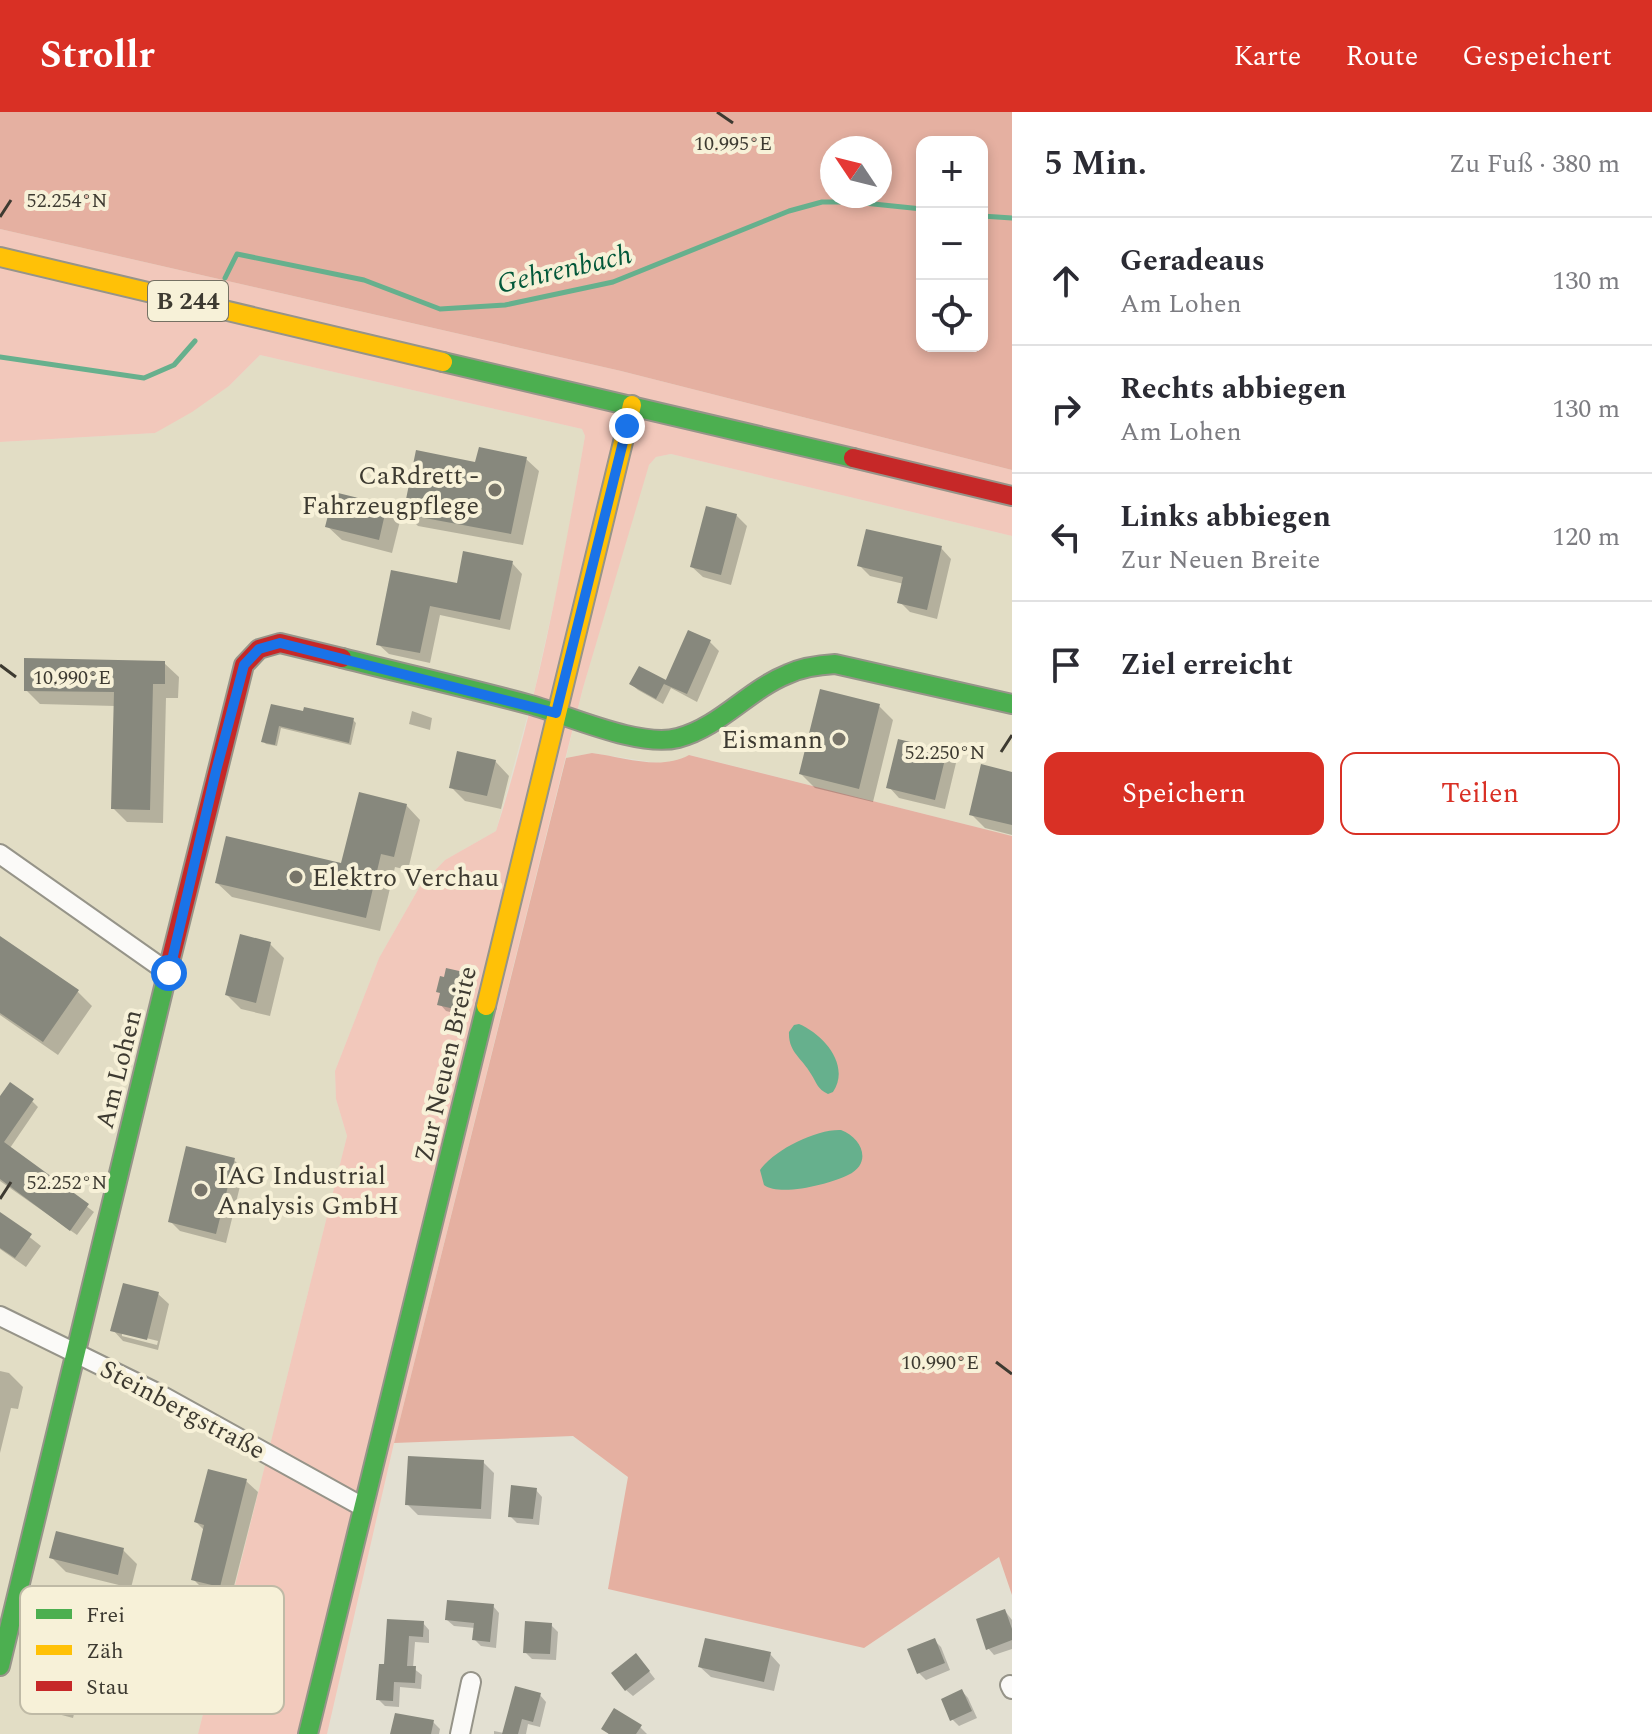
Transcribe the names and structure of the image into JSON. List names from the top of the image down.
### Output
{
  "streets": {
    "street": [
      "B 244",
      "Zur Neuen Breite",
      "Am Lohen",
      "Steinbergstraße"
    ]
  },
  "crossings": [
    ["B 244", "Zur Neuen Breite"],
    ["Zur Neuen Breite", "Am Lohen"],
    ["Zur Neuen Breite", "Steinbergstraße"],
    ["Am Lohen", "Steinbergstraße"]
  ],
  "water": ["Gehrenbach"],
  "places": [
    "CaRdrett - Fahrzeugpflege",
    "Eismann",
    "Elektro Verchau",
    "IAG Industrial Analysis GmbH"
  ],
  "legend": ["Frei", "Zäh", "Stau"],
  "north": "top left",
  "page": {
    "header": "Strollr",
    "nav": ["Karte", "Route", "Gespeichert"],
    "heading": ["5 Min.", "Zu Fuß · 380 m"],
    "map_buttons": ["+", "−"],
    "list": [
      ["Geradeaus", "Am Lohen", "130 m"],
      ["Rechts abbiegen", "Am Lohen", "130 m"],
      ["Links abbiegen", "Zur Neuen Breite", "120 m"],
      "Ziel erreicht"
    ],
    "buttons": ["Speichern", "Teilen"]
  },
  "coordinates": [
    "10.995°E",
    "52.254°N",
    "10.990°E",
    "52.250°N",
    "52.252°N"
  ]
}
